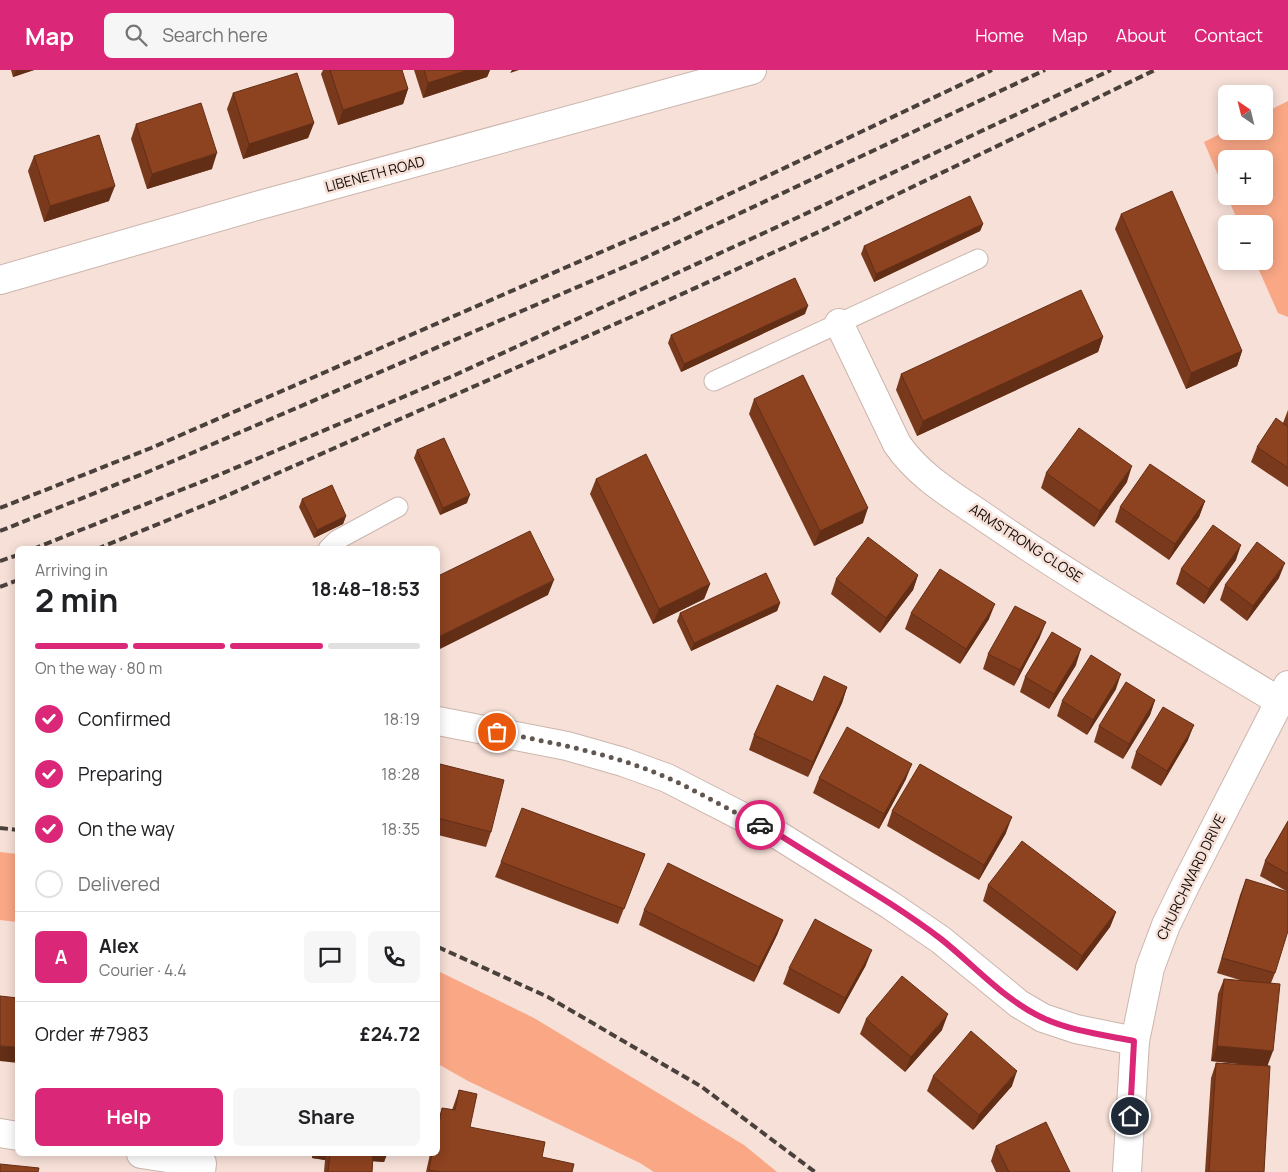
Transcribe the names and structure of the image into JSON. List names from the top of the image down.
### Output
{
  "streets": {
    "street": ["LIBENETH ROAD", "ARMSTRONG CLOSE", "CHURCHWARD DRIVE"]
  },
  "crossings": [
    ["ARMSTRONG CLOSE", "CHURCHWARD DRIVE"]
  ],
  "north": "top left",
  "page": {
    "header": "Map",
    "search": "Search here",
    "nav": [
      "Home",
      "Map",
      "About",
      "Contact"
    ],
    "map_buttons": ["+", "−"],
    "heading": ["2 min", "Arriving in", "18:48–18:53"],
    "panel": [
      "Alex",
      "Courier · 4.4",
      "Order #7983",
      "£24.72"
    ],
    "bar": "On the way · 80 m",
    "list": [
      ["Confirmed", "18:19"],
      ["Preparing", "18:28"],
      ["On the way", "18:35"],
      "Delivered"
    ],
    "round": "A",
    "buttons": ["Help", "Share"]
  }
}
